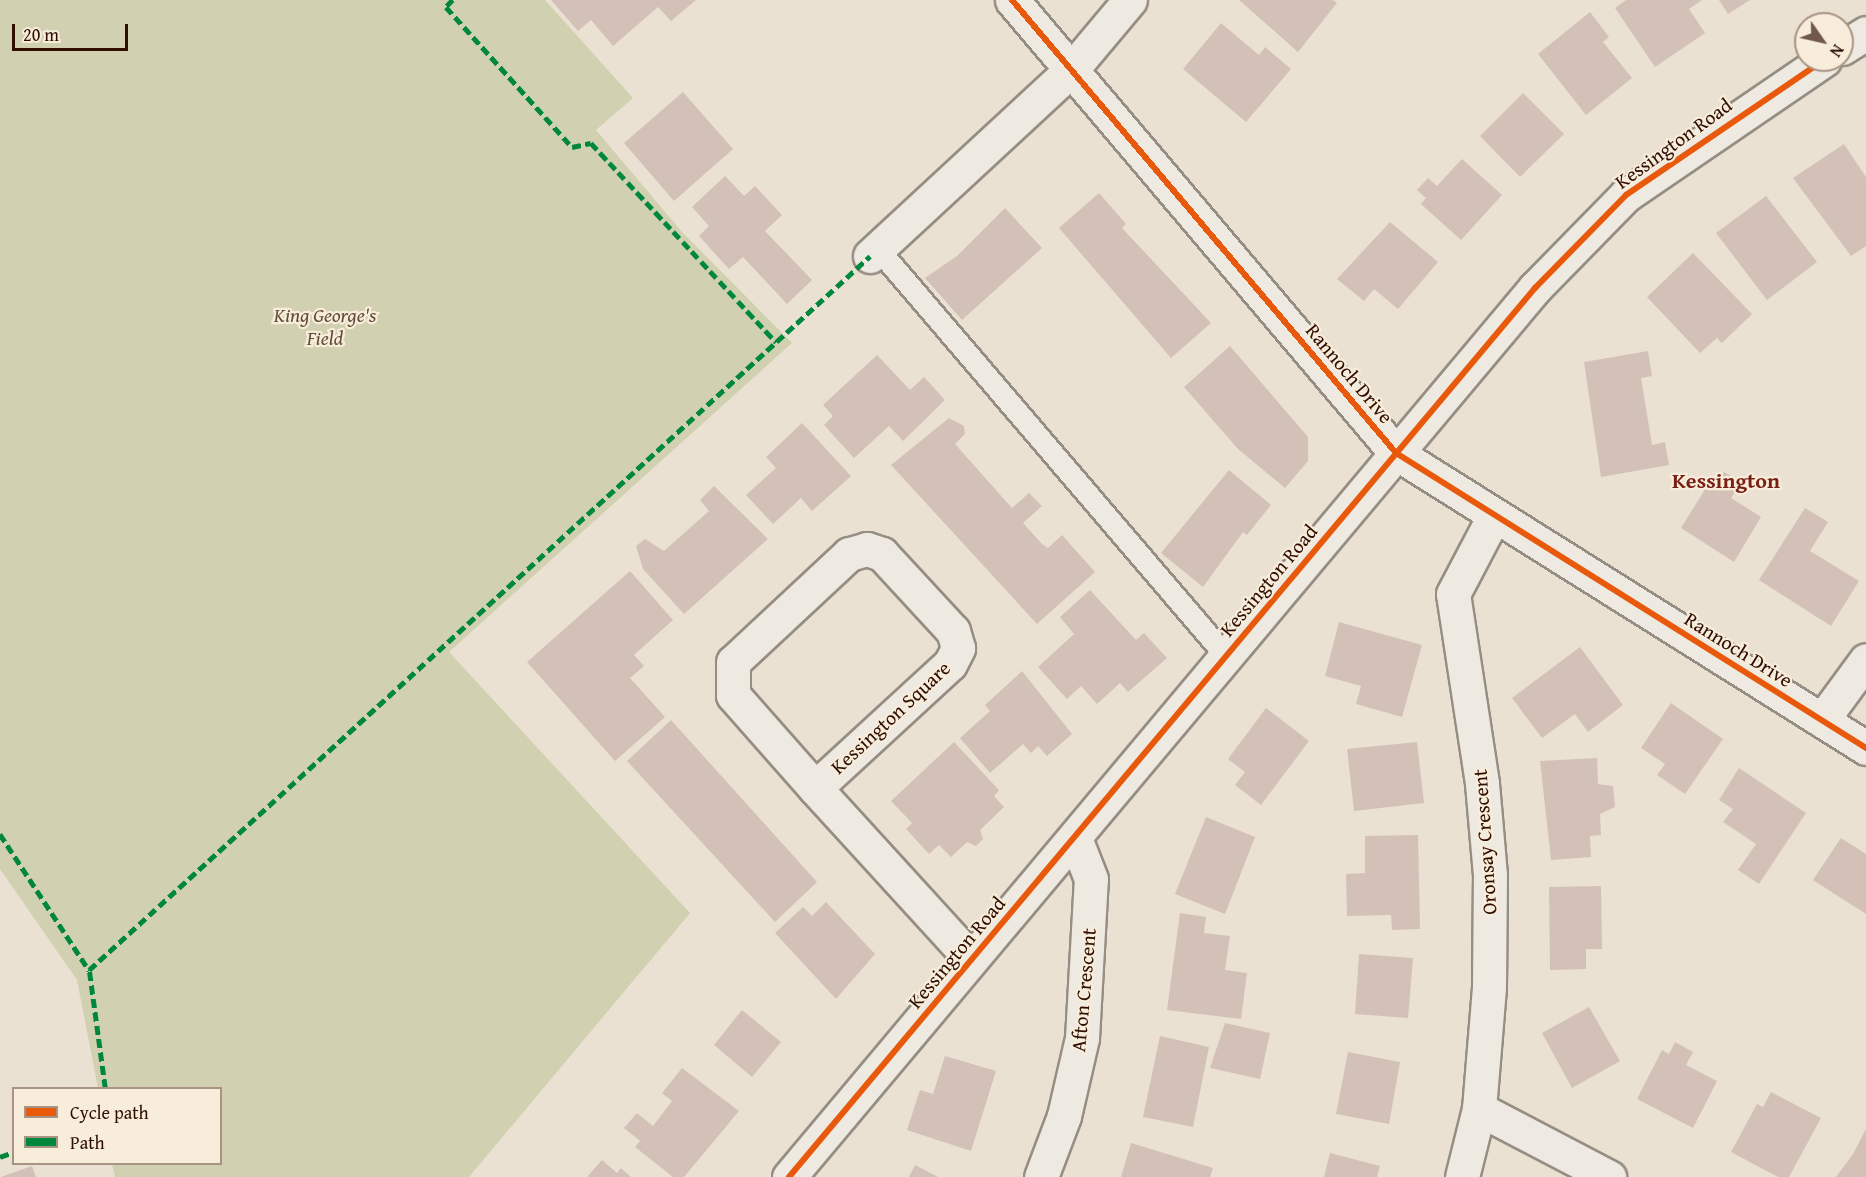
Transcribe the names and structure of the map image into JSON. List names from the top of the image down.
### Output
{
  "streets": {
    "street": [
      "Kessington Road",
      "Rannoch Drive",
      "Kessington Square",
      "Oronsay Crescent",
      "Afton Crescent"
    ]
  },
  "crossings": [
    ["Kessington Road", "Rannoch Drive"],
    ["Kessington Road", "Kessington Square"],
    ["Kessington Road", "Afton Crescent"],
    ["Rannoch Drive", "Oronsay Crescent"]
  ],
  "districts": ["Kessington"],
  "parks": ["King George's Field"],
  "legend": ["Cycle path", "Path"],
  "scale_bar": "20 m",
  "north": "bottom right"
}
